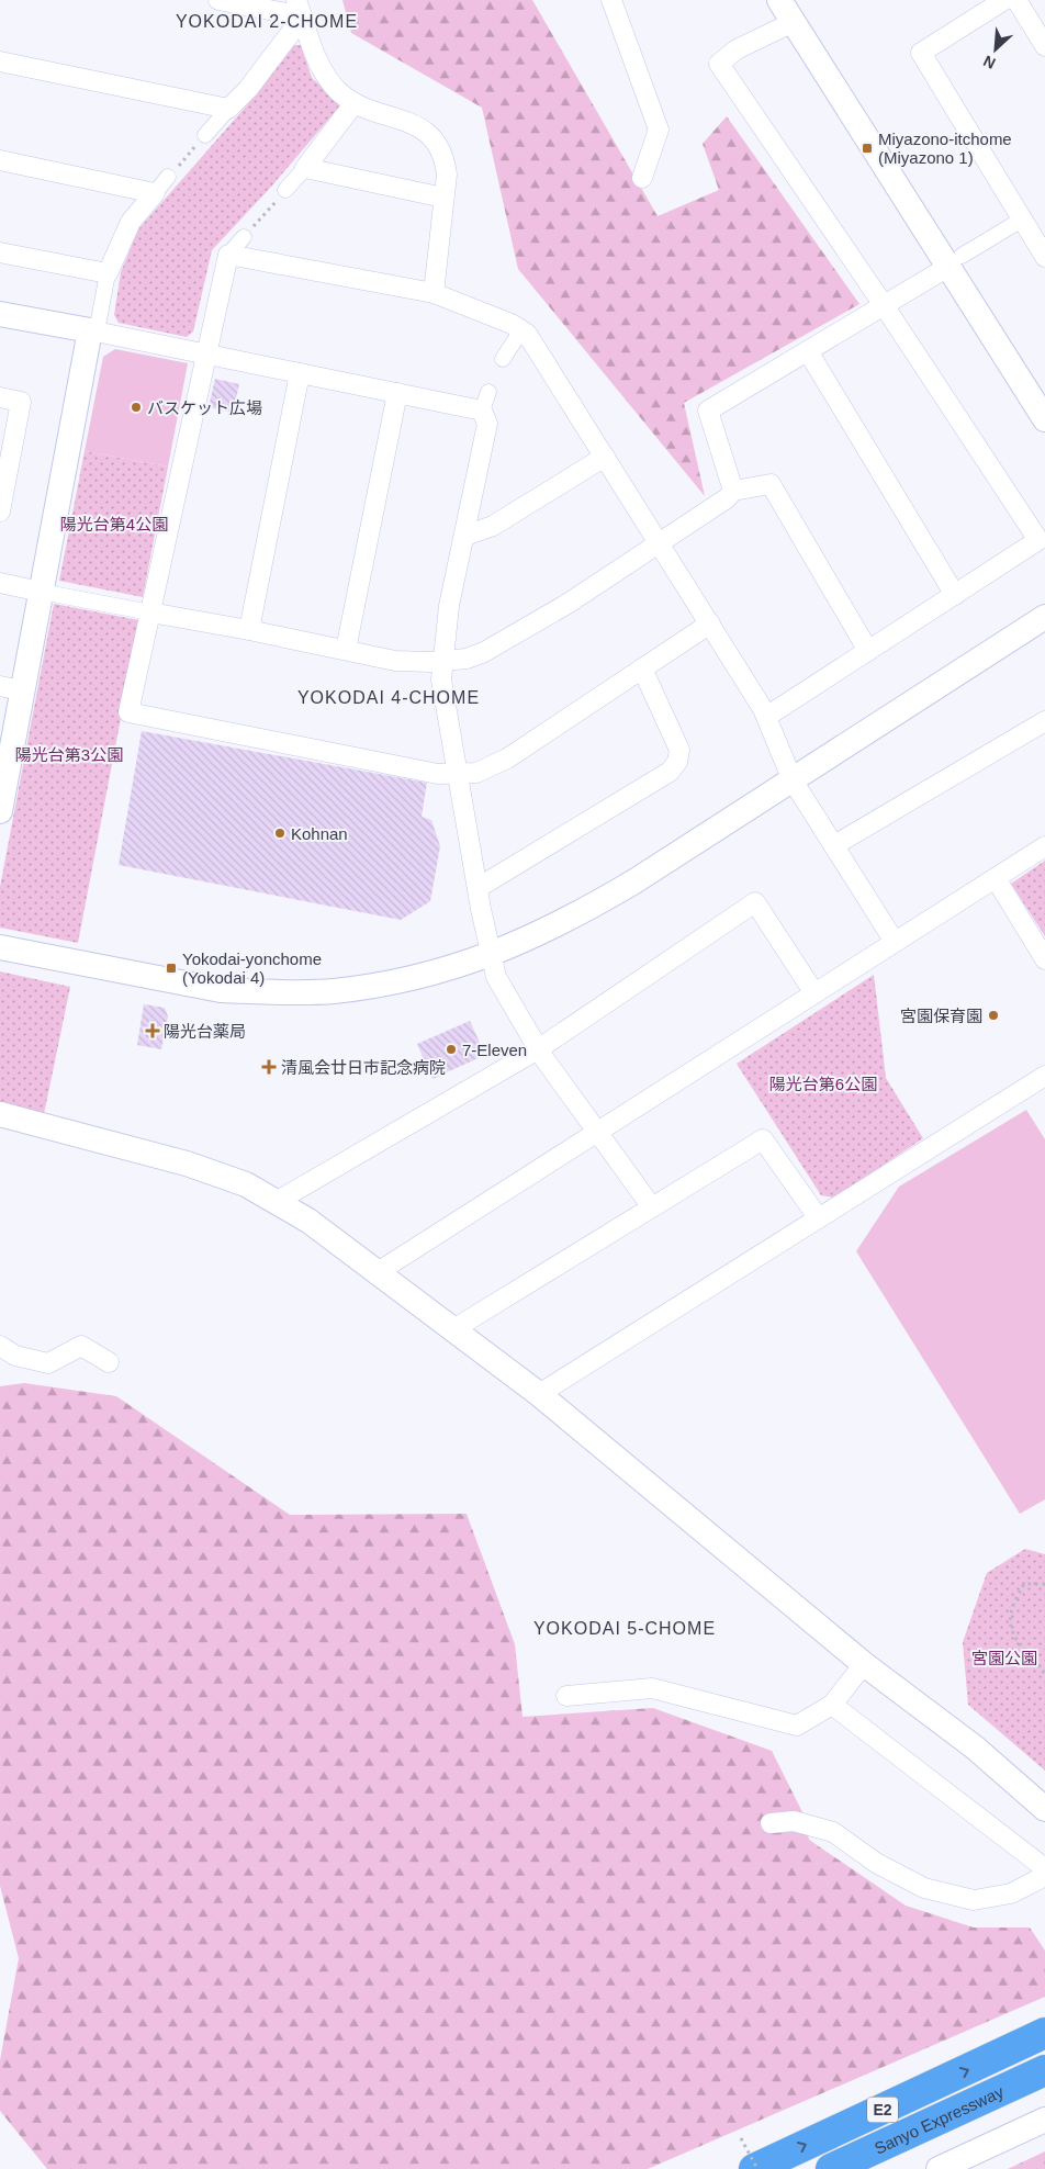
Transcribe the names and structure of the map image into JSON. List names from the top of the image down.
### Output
{
  "streets": {
    "highway": ["E2", "Sanyo Expressway"]
  },
  "districts": ["YOKODAI 2-CHOME", "YOKODAI 4-CHOME", "YOKODAI 5-CHOME"],
  "parks": [
    "陽光台第4公園",
    "陽光台第3公園",
    "陽光台第6公園",
    "宮園公園"
  ],
  "places": {
    "transit": ["Miyazono-itchome (Miyazono 1)", "Yokodai-yonchome (Yokodai 4)"],
    "other": [
      "バスケット広場",
      "Kohnan",
      "宮園保育園",
      "7-Eleven"
    ],
    "health": ["陽光台薬局", "清風会廿日市記念病院"]
  },
  "north": "bottom left"
}
